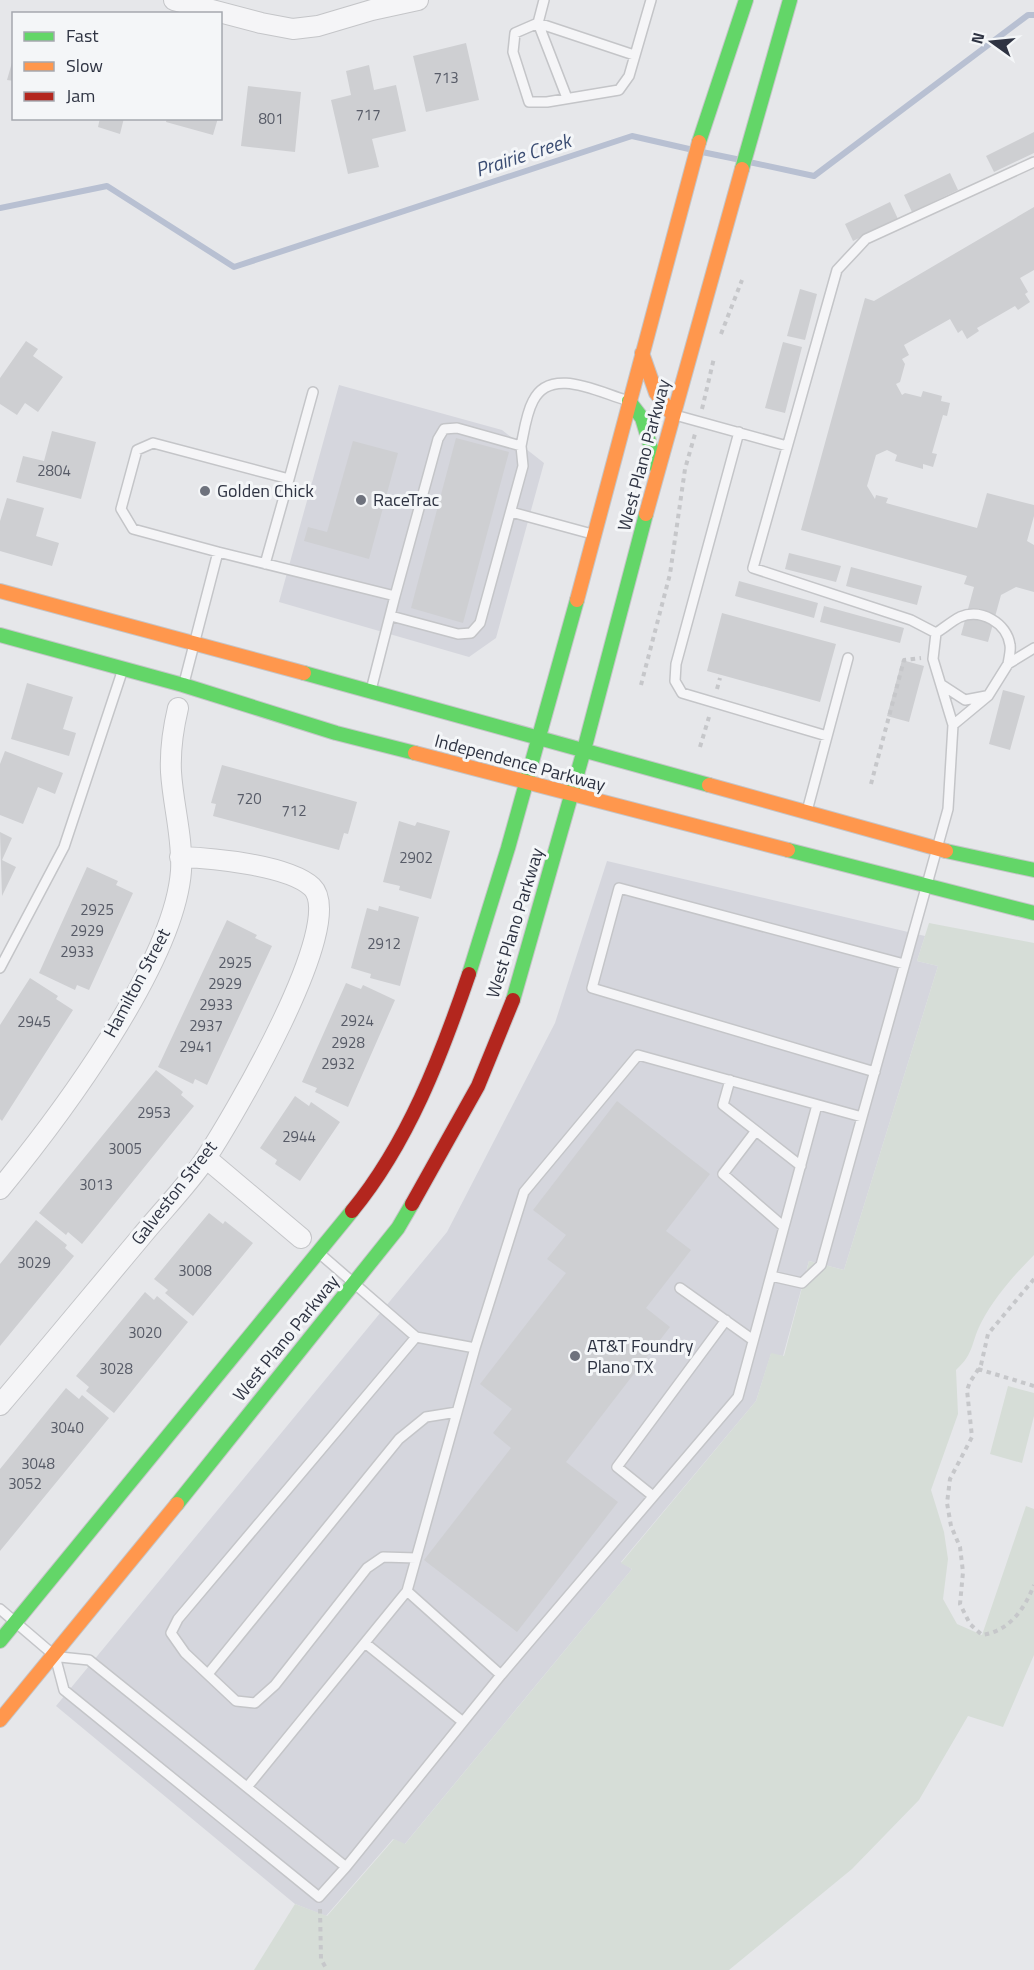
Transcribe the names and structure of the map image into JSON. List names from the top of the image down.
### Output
{
  "streets": {
    "main road": ["West Plano Parkway", "Independence Parkway"],
    "street": ["Hamilton Street", "Galveston Street"]
  },
  "crossings": [
    ["West Plano Parkway", "Independence Parkway"],
    ["Hamilton Street", "Galveston Street"]
  ],
  "water": ["Prairie Creek"],
  "places": ["Golden Chick", "RaceTrac", "AT&T Foundry Plano TX"],
  "house_numbers": [
    "713",
    "717",
    "801",
    "2804",
    "720",
    "712",
    "2902",
    "2925",
    "2929",
    "2912",
    "2933",
    "2925",
    "2929",
    "2933",
    "2924",
    "2945",
    "2937",
    "2928",
    "2941",
    "2932",
    "2953",
    "2944",
    "3005",
    "3013",
    "3029",
    "3008",
    "3020",
    "3028",
    "3040",
    "3048",
    "3052"
  ],
  "legend": ["Fast", "Slow", "Jam"],
  "north": "left"
}
